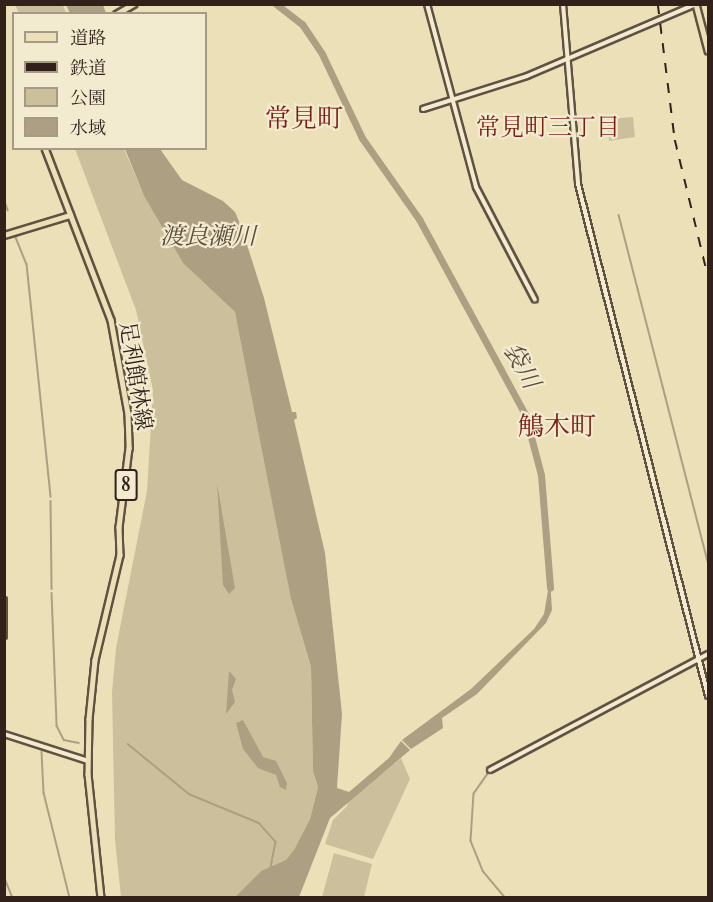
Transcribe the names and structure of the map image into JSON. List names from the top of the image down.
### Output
{
  "streets": {
    "main road": ["足利館林線", "8"]
  },
  "crossings": [
    ["足利館林線", "8"]
  ],
  "districts": ["常見町", "常見町三丁目", "鵤木町"],
  "water": ["渡良瀬川", "袋川"],
  "legend": [
    "道路",
    "鉄道",
    "公園",
    "水域"
  ]
}
